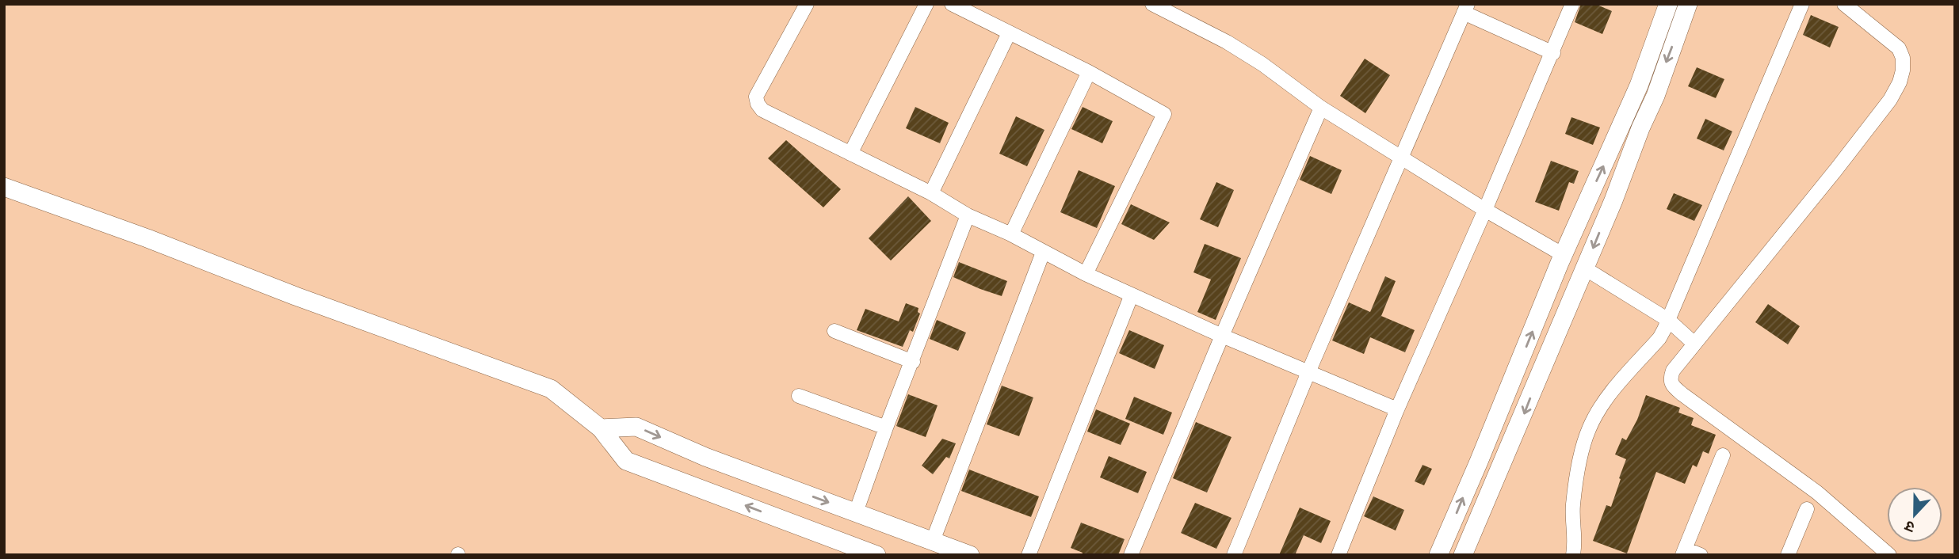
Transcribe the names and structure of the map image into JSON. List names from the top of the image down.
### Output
{
  "north": "bottom"
}
